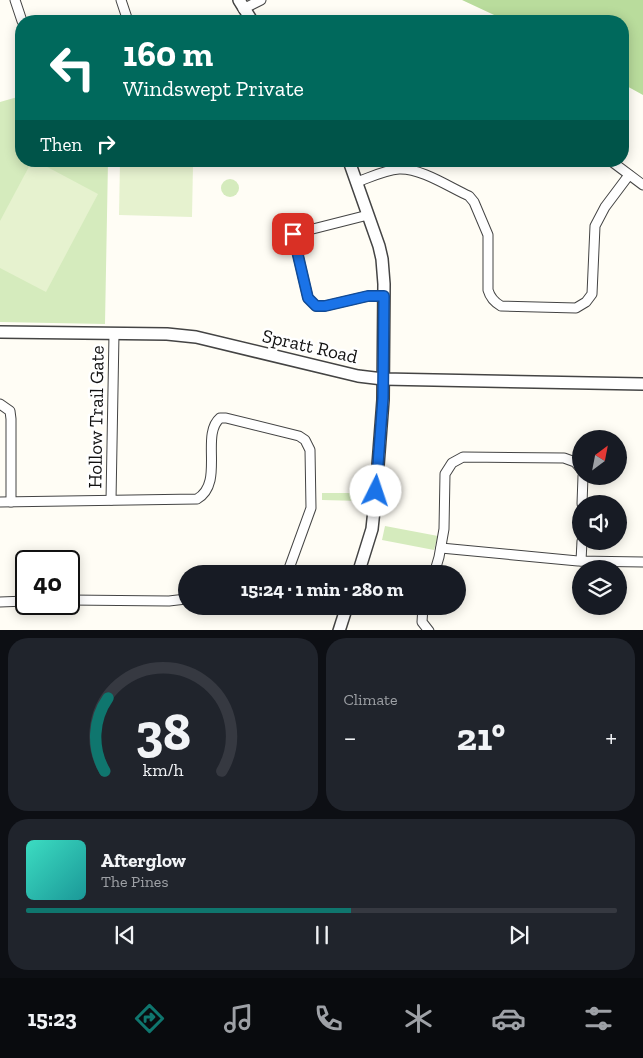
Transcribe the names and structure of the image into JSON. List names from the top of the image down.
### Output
{
  "streets": {
    "street": ["Spratt Road", "Hollow Trail Gate"]
  },
  "crossings": [
    ["Spratt Road", "Hollow Trail Gate"]
  ],
  "north": "top right",
  "page": {
    "turn": ["160 m", "Windswept Private"],
    "then": "Then",
    "limit": "40",
    "trip": "15:24 · 1 min · 280 m",
    "tile": "Climate",
    "heat": ["−", "21°", "+"],
    "song": ["Afterglow", "The Pines"],
    "tabs": "15:23",
    "gauge": ["38", "km/h"]
  }
}
